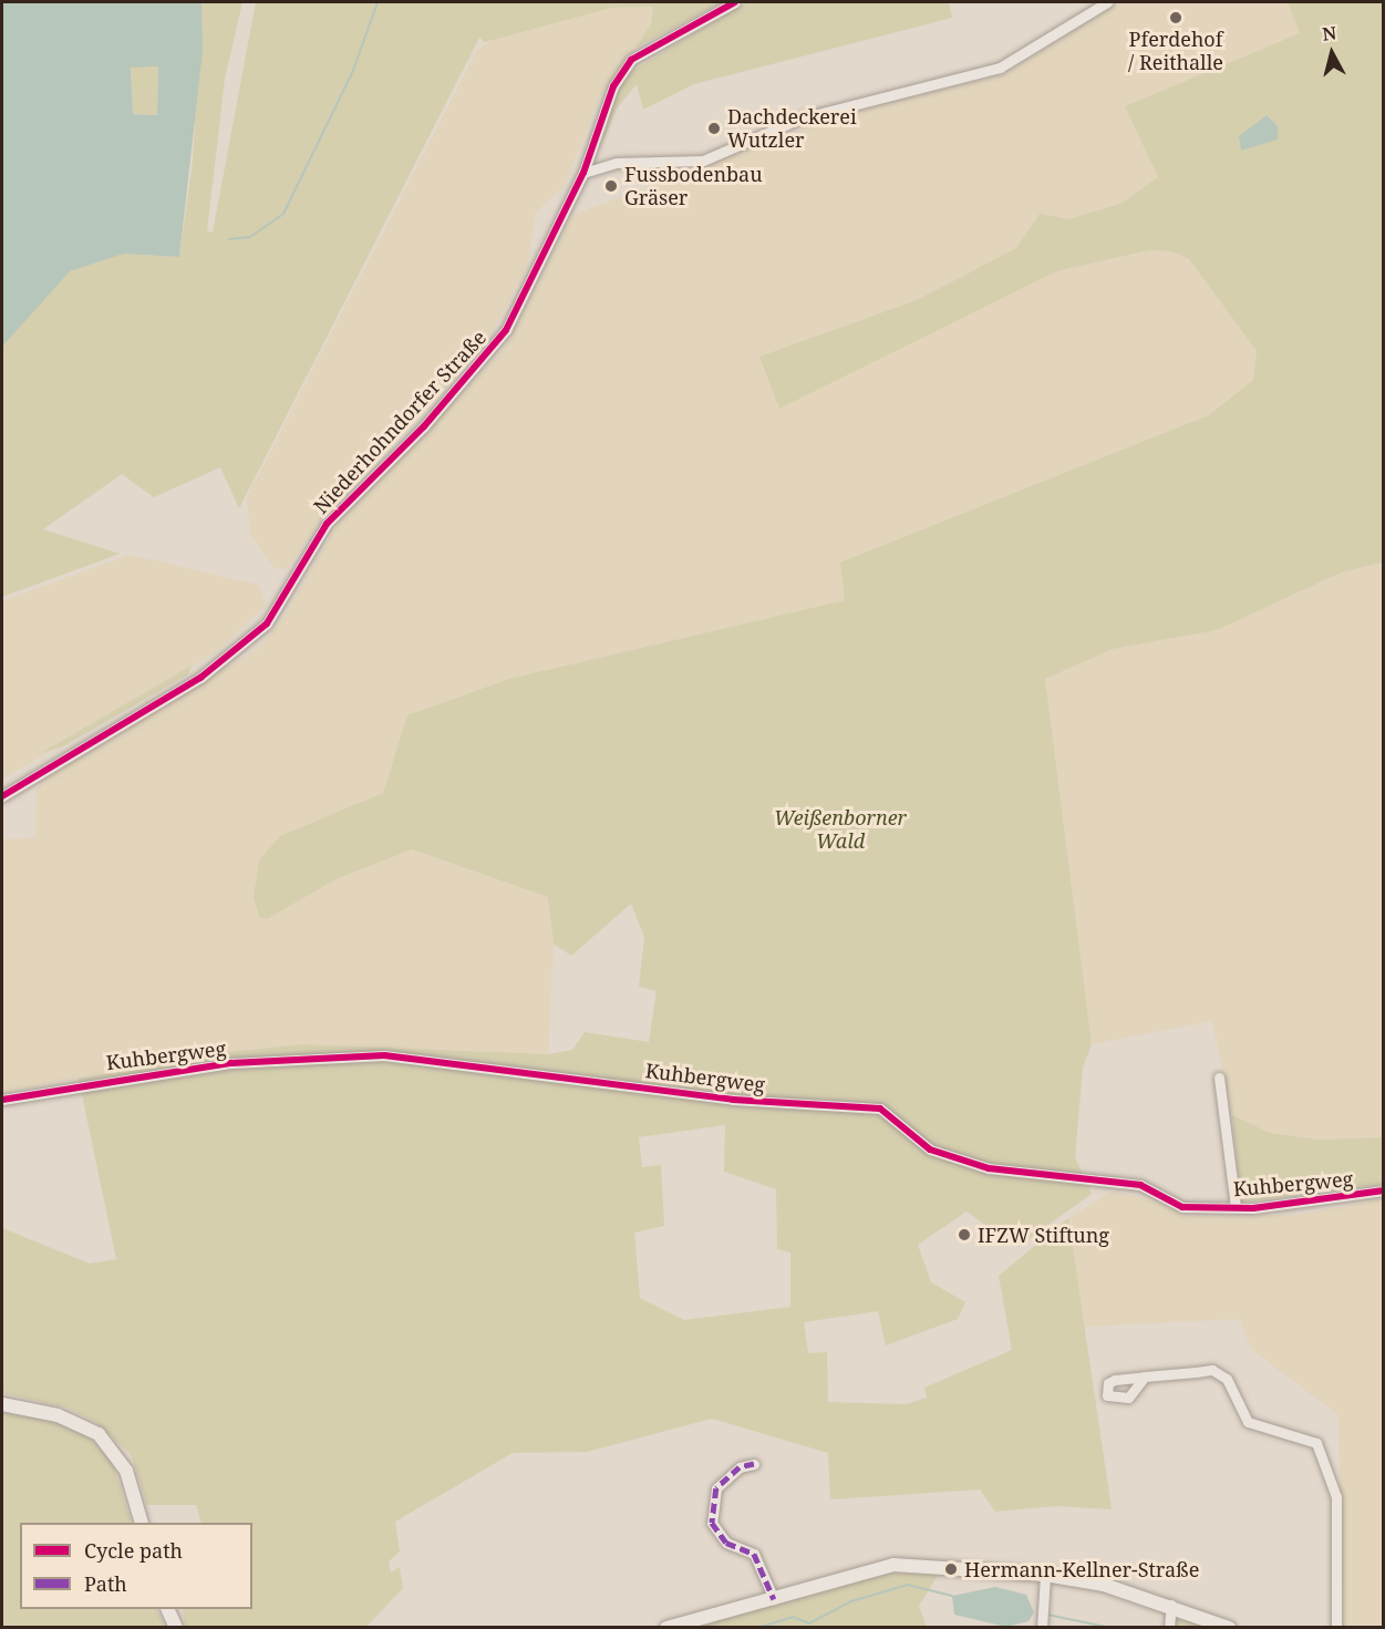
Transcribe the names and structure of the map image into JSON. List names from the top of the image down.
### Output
{
  "streets": {
    "street": ["Niederhohndorfer Straße", "Kuhbergweg"]
  },
  "parks": ["Weißenborner Wald"],
  "places": [
    "Pferdehof / Reithalle",
    "Dachdeckerei Wutzler",
    "Fussbodenbau Gräser",
    "IFZW Stiftung",
    "Hermann-Kellner-Straße"
  ],
  "legend": ["Cycle path", "Path"],
  "north": "top"
}
